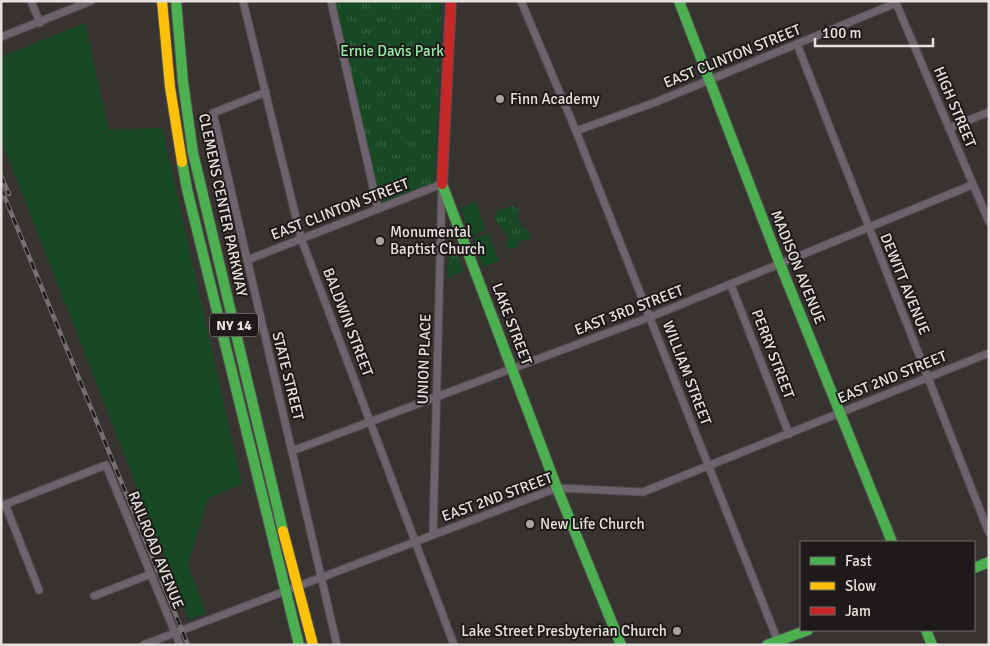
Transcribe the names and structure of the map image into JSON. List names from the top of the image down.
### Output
{
  "streets": {
    "main road": [
      "CLEMENS CENTER PARKWAY",
      "MADISON AVENUE",
      "LAKE STREET",
      "NY 14"
    ],
    "street": [
      "EAST CLINTON STREET",
      "HIGH STREET",
      "DEWITT AVENUE",
      "EAST 3RD STREET",
      "BALDWIN STREET",
      "PERRY STREET",
      "UNION PLACE",
      "WILLIAM STREET",
      "STATE STREET",
      "EAST 2ND STREET",
      "RAILROAD AVENUE"
    ]
  },
  "crossings": [
    ["EAST CLINTON STREET", "HIGH STREET"],
    ["EAST CLINTON STREET", "MADISON AVENUE"],
    ["EAST CLINTON STREET", "DEWITT AVENUE"],
    ["EAST CLINTON STREET", "BALDWIN STREET"],
    ["EAST CLINTON STREET", "LAKE STREET"],
    ["EAST CLINTON STREET", "UNION PLACE"],
    ["EAST CLINTON STREET", "WILLIAM STREET"],
    ["EAST CLINTON STREET", "STATE STREET"],
    ["HIGH STREET", "EAST 3RD STREET"],
    ["CLEMENS CENTER PARKWAY", "EAST 2ND STREET"],
    ["MADISON AVENUE", "EAST 3RD STREET"],
    ["MADISON AVENUE", "EAST 2ND STREET"],
    ["DEWITT AVENUE", "EAST 3RD STREET"],
    ["DEWITT AVENUE", "EAST 2ND STREET"],
    ["EAST 3RD STREET", "BALDWIN STREET"],
    ["EAST 3RD STREET", "LAKE STREET"],
    ["EAST 3RD STREET", "PERRY STREET"],
    ["EAST 3RD STREET", "UNION PLACE"],
    ["EAST 3RD STREET", "WILLIAM STREET"],
    ["EAST 3RD STREET", "STATE STREET"],
    ["BALDWIN STREET", "STATE STREET"],
    ["BALDWIN STREET", "EAST 2ND STREET"],
    ["LAKE STREET", "UNION PLACE"],
    ["LAKE STREET", "EAST 2ND STREET"],
    ["PERRY STREET", "EAST 2ND STREET"],
    ["UNION PLACE", "EAST 2ND STREET"],
    ["WILLIAM STREET", "EAST 2ND STREET"],
    ["STATE STREET", "EAST 2ND STREET"],
    ["EAST 2ND STREET", "RAILROAD AVENUE"]
  ],
  "parks": ["Ernie Davis Park"],
  "places": [
    "Finn Academy",
    "Monumental Baptist Church",
    "New Life Church",
    "Lake Street Presbyterian Church"
  ],
  "legend": ["Fast", "Slow", "Jam"],
  "scale_bar": "100 m"
}
